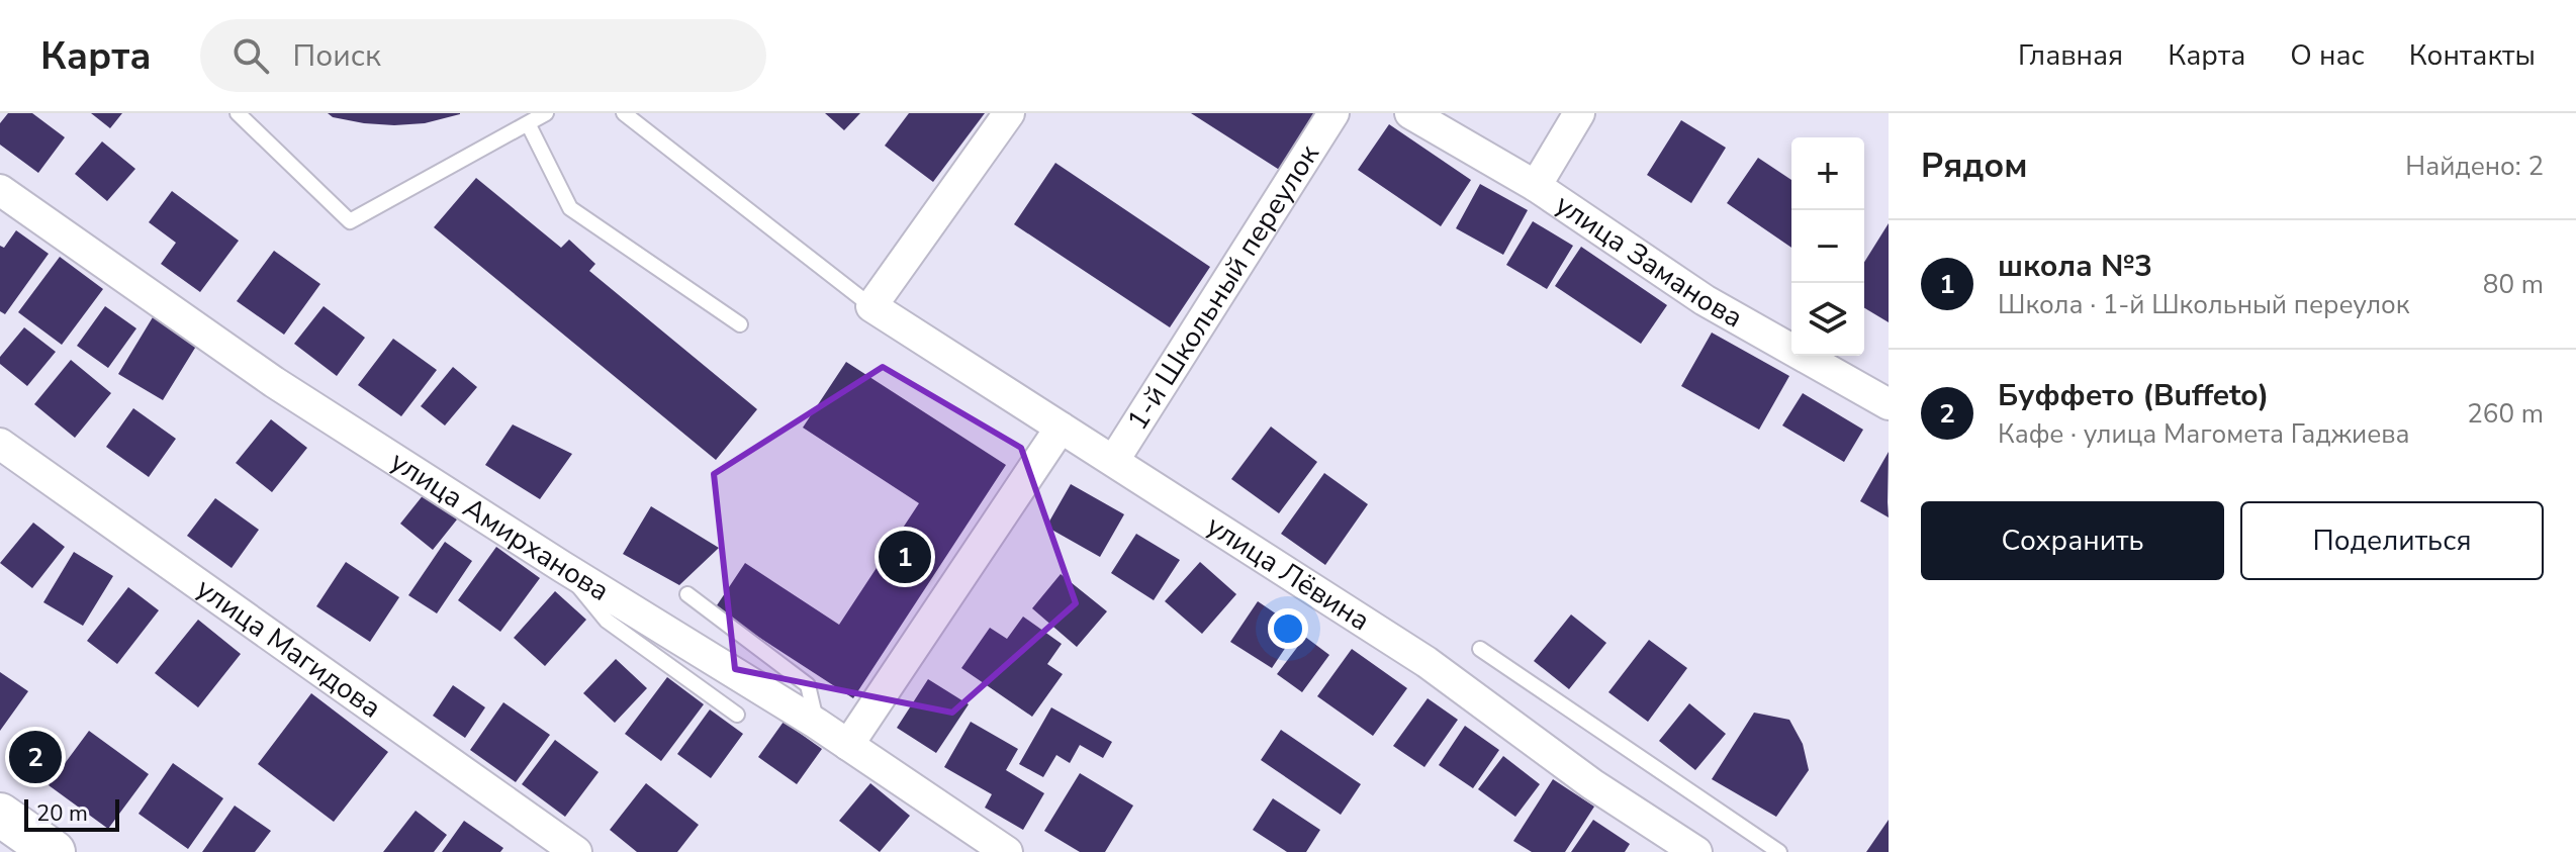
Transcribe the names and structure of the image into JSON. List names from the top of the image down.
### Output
{
  "streets": {
    "street": [
      "улица Заманова",
      "1-й Школьный переулок",
      "улица Амирханова",
      "улица Лёвина",
      "улица Магидова"
    ]
  },
  "crossings": [
    ["1-й Школьный переулок", "улица Лёвина"]
  ],
  "scale_bar": "20 m",
  "page": {
    "header": "Карта",
    "search": "Поиск",
    "nav": [
      "Главная",
      "Карта",
      "О нас",
      "Контакты"
    ],
    "heading": ["Рядом", "Найдено: 2"],
    "map_buttons": ["+", "−"],
    "list": [
      {
        "mark": "1",
        "name": "школа №3",
        "note": "Школа · 1-й Школьный переулок",
        "value": "80 m"
      },
      {
        "mark": "2",
        "name": "Буффето (Buffeto)",
        "note": "Кафе · улица Магомета Гаджиева",
        "value": "260 m"
      }
    ],
    "buttons": ["Сохранить", "Поделиться"],
    "pins": ["1", "2"],
    "scale": "20 m"
  }
}
